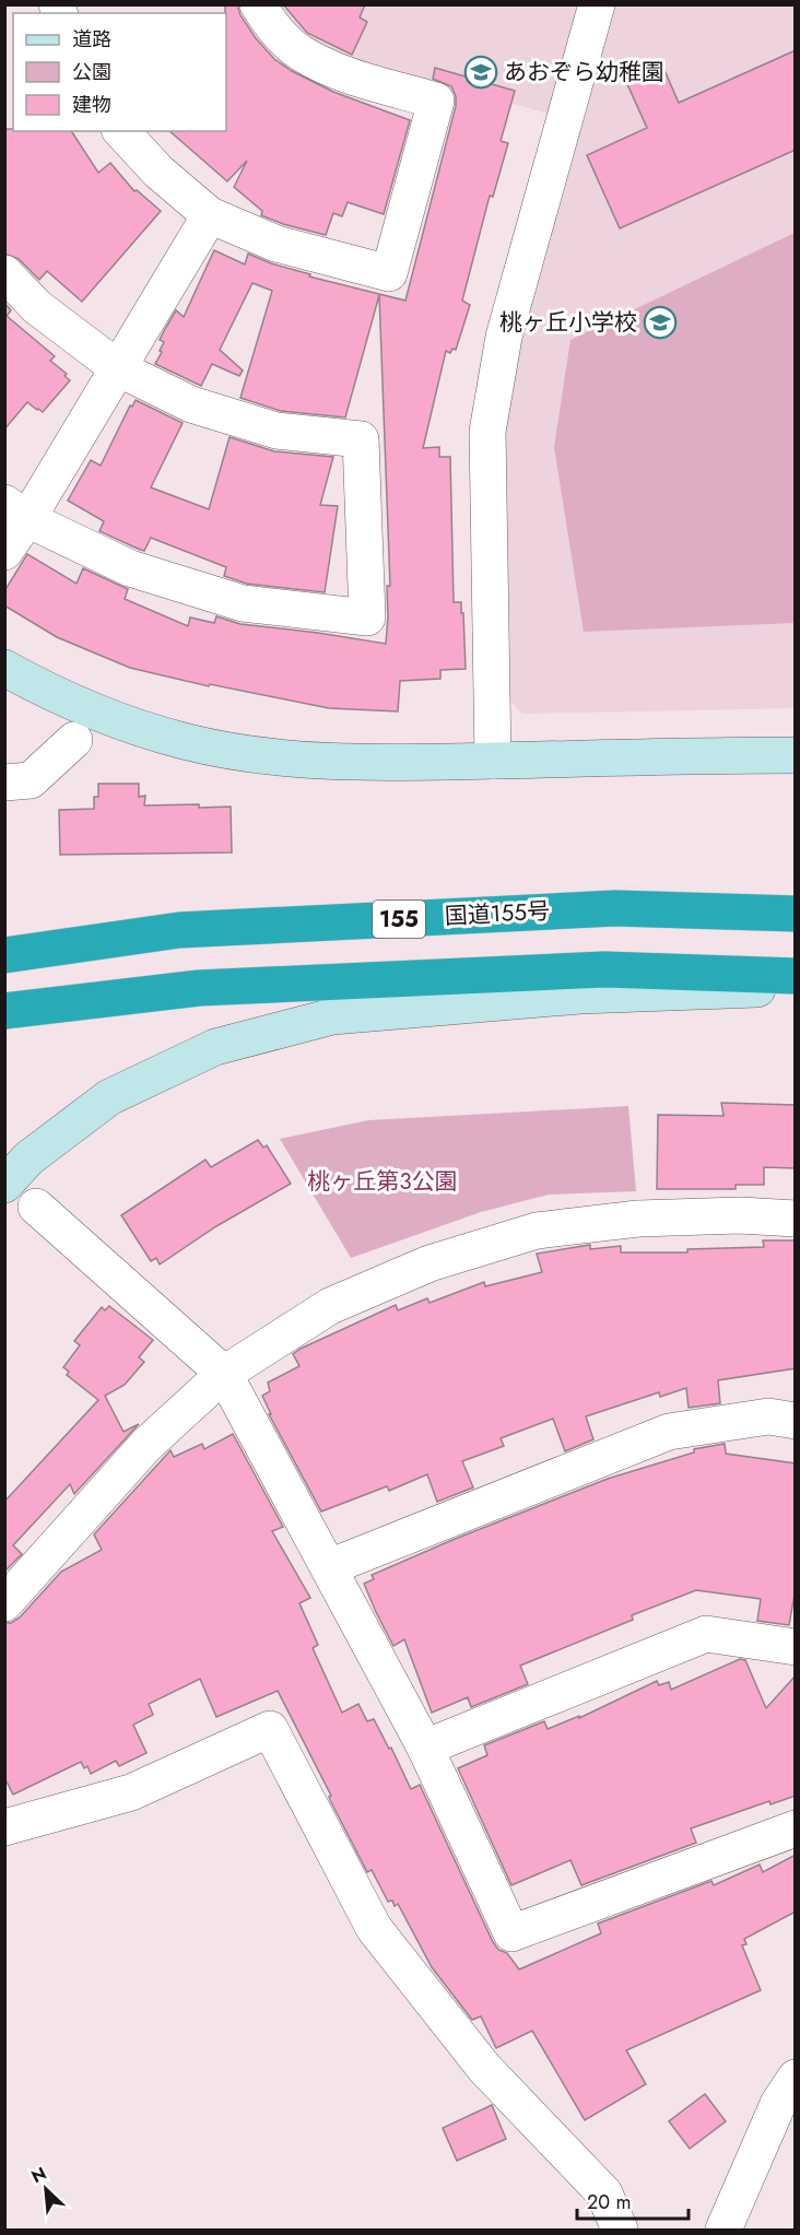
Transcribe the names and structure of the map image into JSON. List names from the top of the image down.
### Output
{
  "streets": {
    "highway": ["国道155号", "155"]
  },
  "parks": ["桃ヶ丘第3公園"],
  "places": {
    "school or university": ["あおぞら幼稚園", "桃ヶ丘小学校"]
  },
  "legend": ["道路", "公園", "建物"],
  "scale_bar": "20 m",
  "north": "top left"
}
